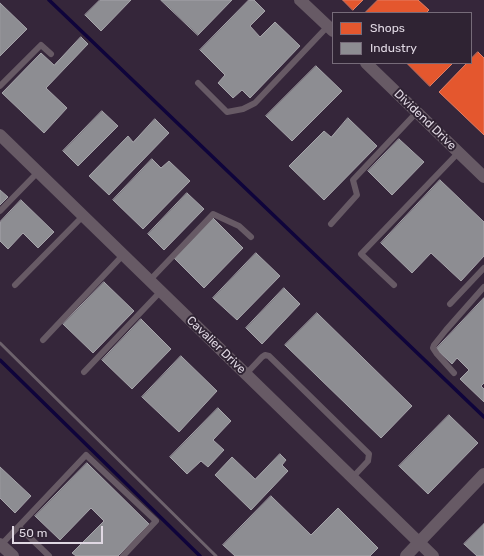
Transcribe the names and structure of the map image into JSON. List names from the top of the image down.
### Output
{
  "streets": {
    "street": ["Dividend Drive", "Cavalier Drive"]
  },
  "legend": ["Shops", "Industry"],
  "scale_bar": "50 m"
}
